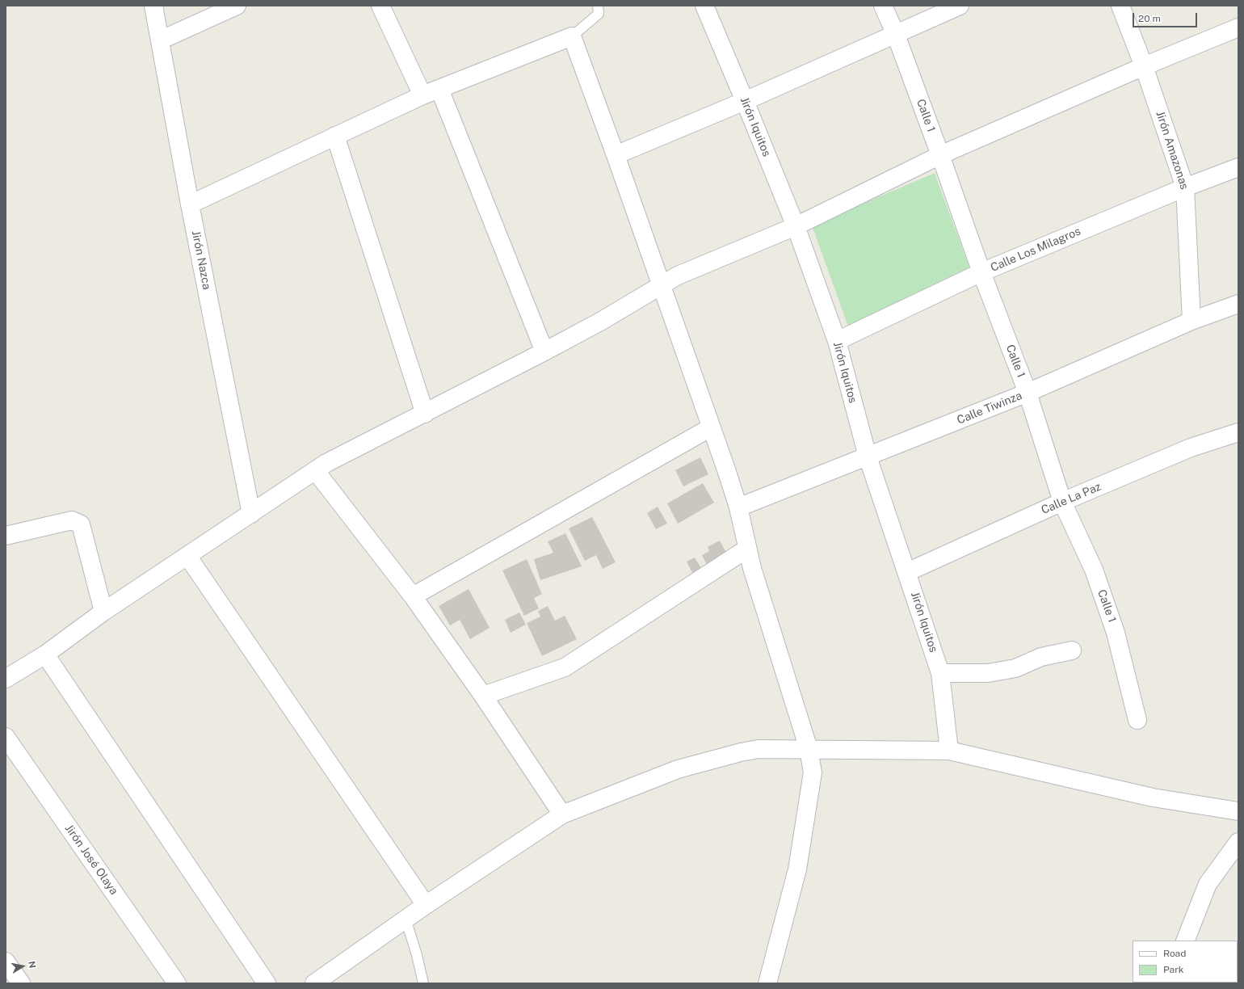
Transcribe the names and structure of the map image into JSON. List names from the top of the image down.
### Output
{
  "streets": {
    "street": [
      "Calle 1",
      "Jirón Iquitos",
      "Jirón Amazonas",
      "Calle Los Milagros",
      "Jirón Nazca",
      "Calle Tiwinza",
      "Calle La Paz",
      "Jirón José Olaya"
    ]
  },
  "crossings": [
    ["Calle 1", "Calle Los Milagros"],
    ["Calle 1", "Calle Tiwinza"],
    ["Calle 1", "Calle La Paz"],
    ["Jirón Iquitos", "Calle Los Milagros"],
    ["Jirón Iquitos", "Calle Tiwinza"],
    ["Jirón Iquitos", "Calle La Paz"],
    ["Jirón Amazonas", "Calle Los Milagros"],
    ["Jirón Amazonas", "Calle Tiwinza"]
  ],
  "legend": ["Road", "Park"],
  "scale_bar": "20 m",
  "north": "right"
}
